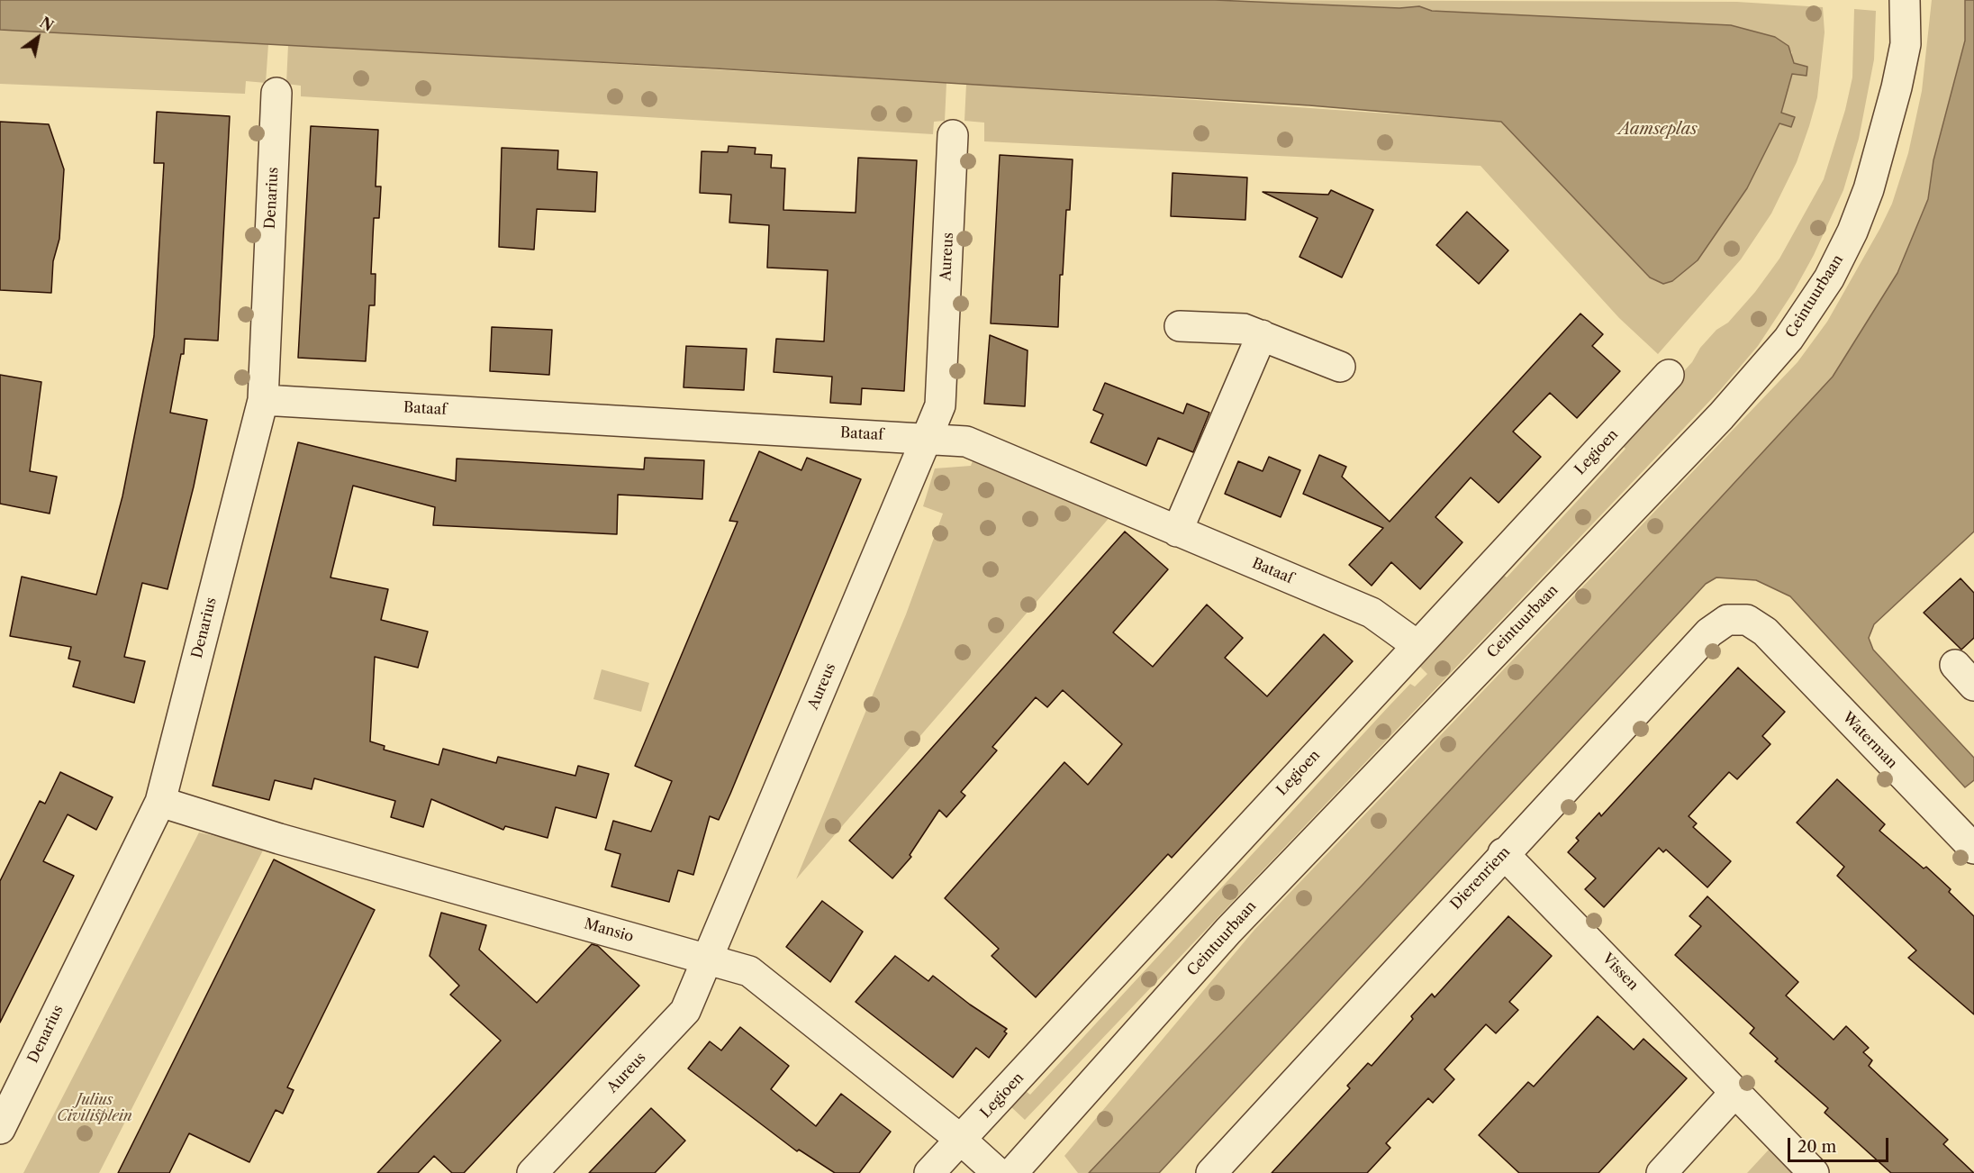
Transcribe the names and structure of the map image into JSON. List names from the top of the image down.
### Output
{
  "streets": {
    "street": [
      "Denarius",
      "Aureus",
      "Ceintuurbaan",
      "Bataaf",
      "Legioen",
      "Waterman",
      "Dierenriem",
      "Mansio",
      "Vissen"
    ]
  },
  "crossings": [
    ["Denarius", "Bataaf"],
    ["Denarius", "Mansio"],
    ["Aureus", "Bataaf"],
    ["Aureus", "Mansio"],
    ["Bataaf", "Legioen"],
    ["Legioen", "Mansio"],
    ["Waterman", "Dierenriem"],
    ["Dierenriem", "Vissen"]
  ],
  "water": ["Aamseplas"],
  "parks": ["Julius Civilisplein"],
  "scale_bar": "20 m",
  "north": "top right"
}
